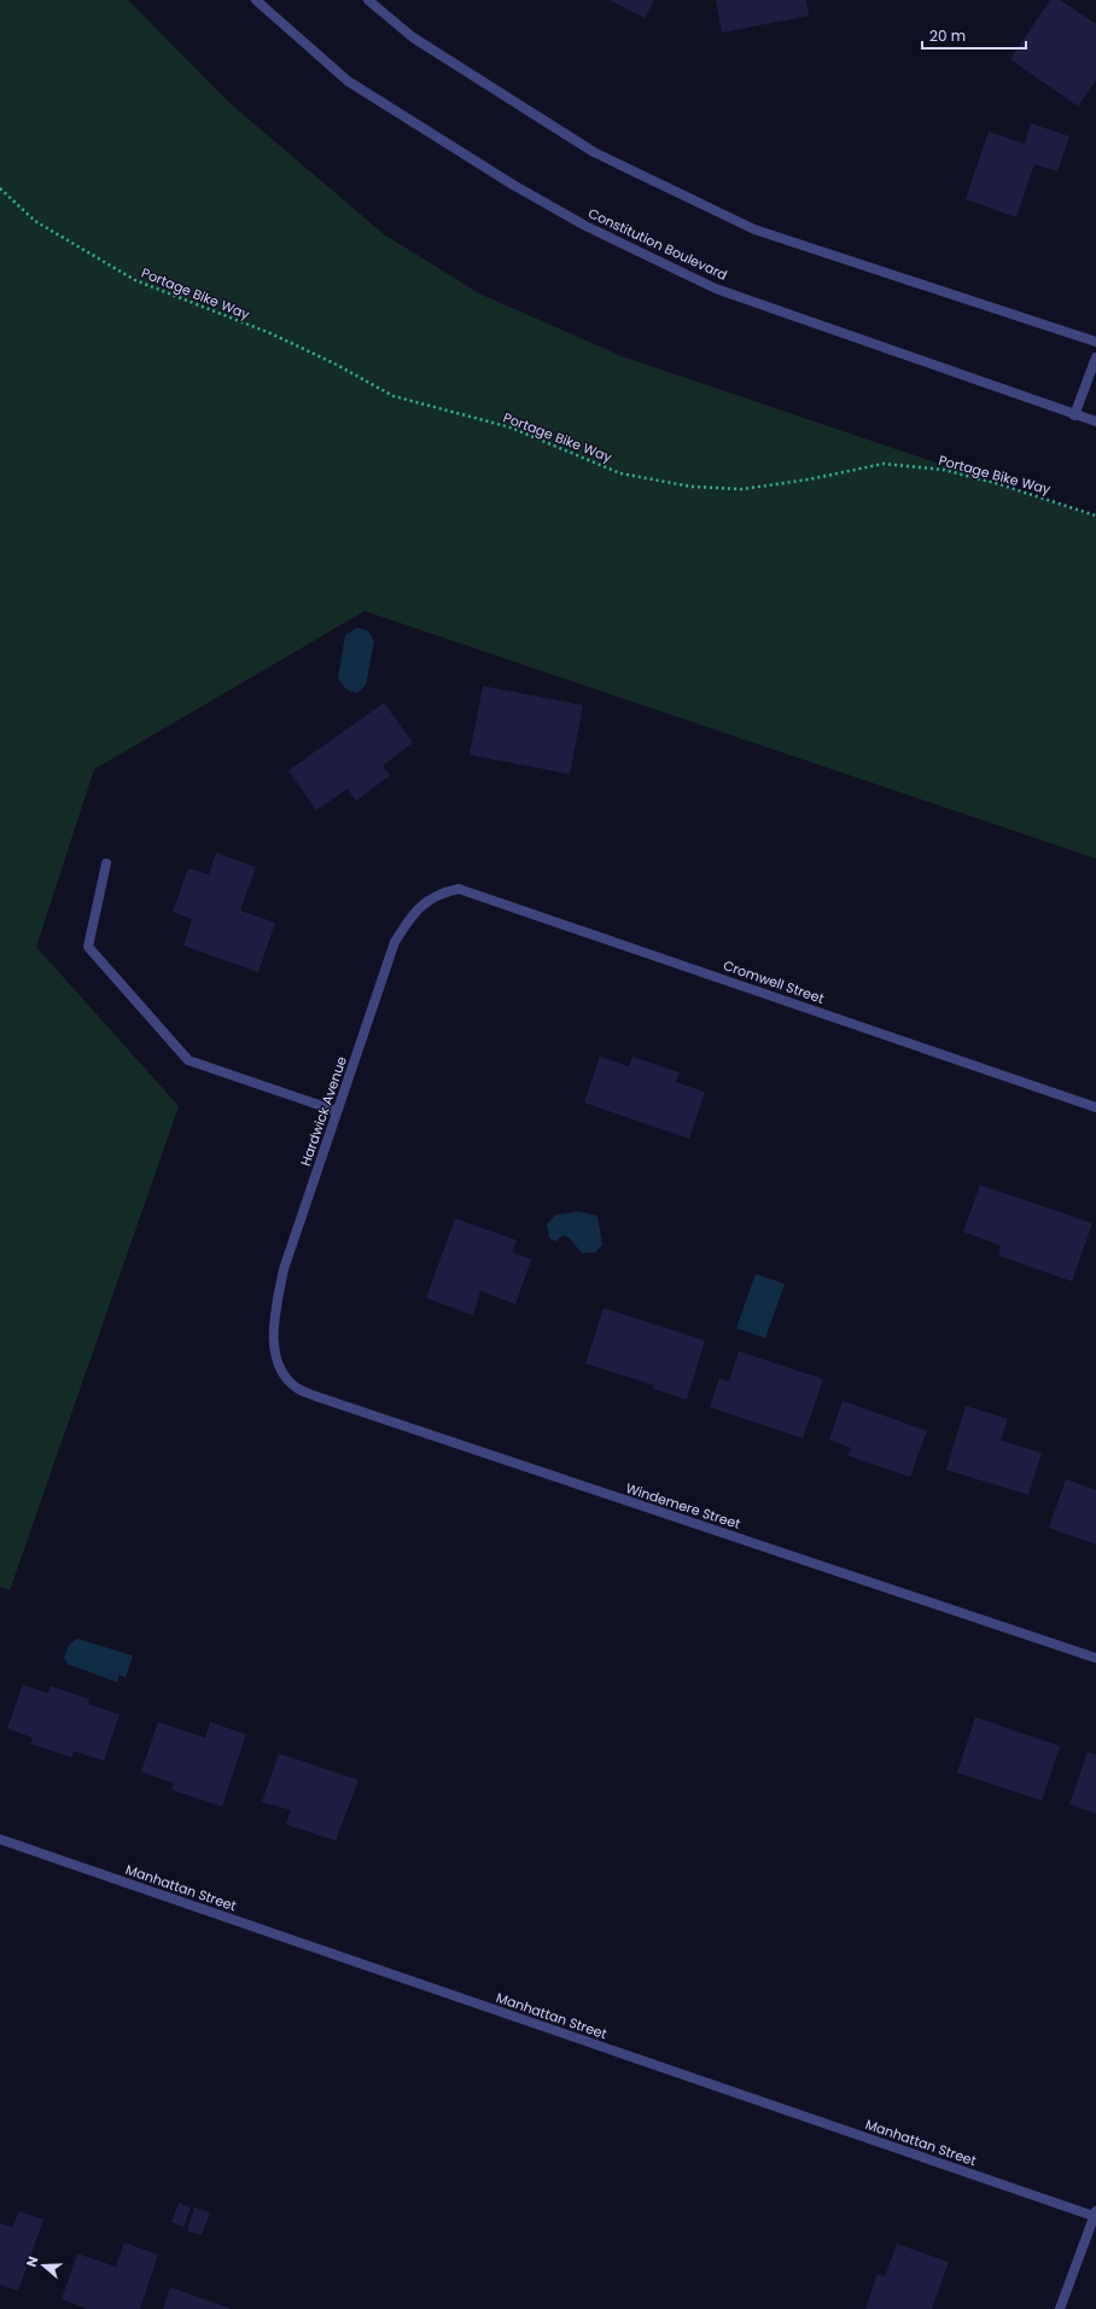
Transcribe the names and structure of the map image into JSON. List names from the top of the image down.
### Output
{
  "streets": {
    "street": [
      "Constitution Boulevard",
      "Cromwell Street",
      "Hardwick Avenue",
      "Windemere Street",
      "Manhattan Street"
    ],
    "path": ["Portage Bike Way"]
  },
  "crossings": [
    ["Cromwell Street", "Hardwick Avenue"],
    ["Hardwick Avenue", "Windemere Street"]
  ],
  "scale_bar": "20 m",
  "north": "left"
}
